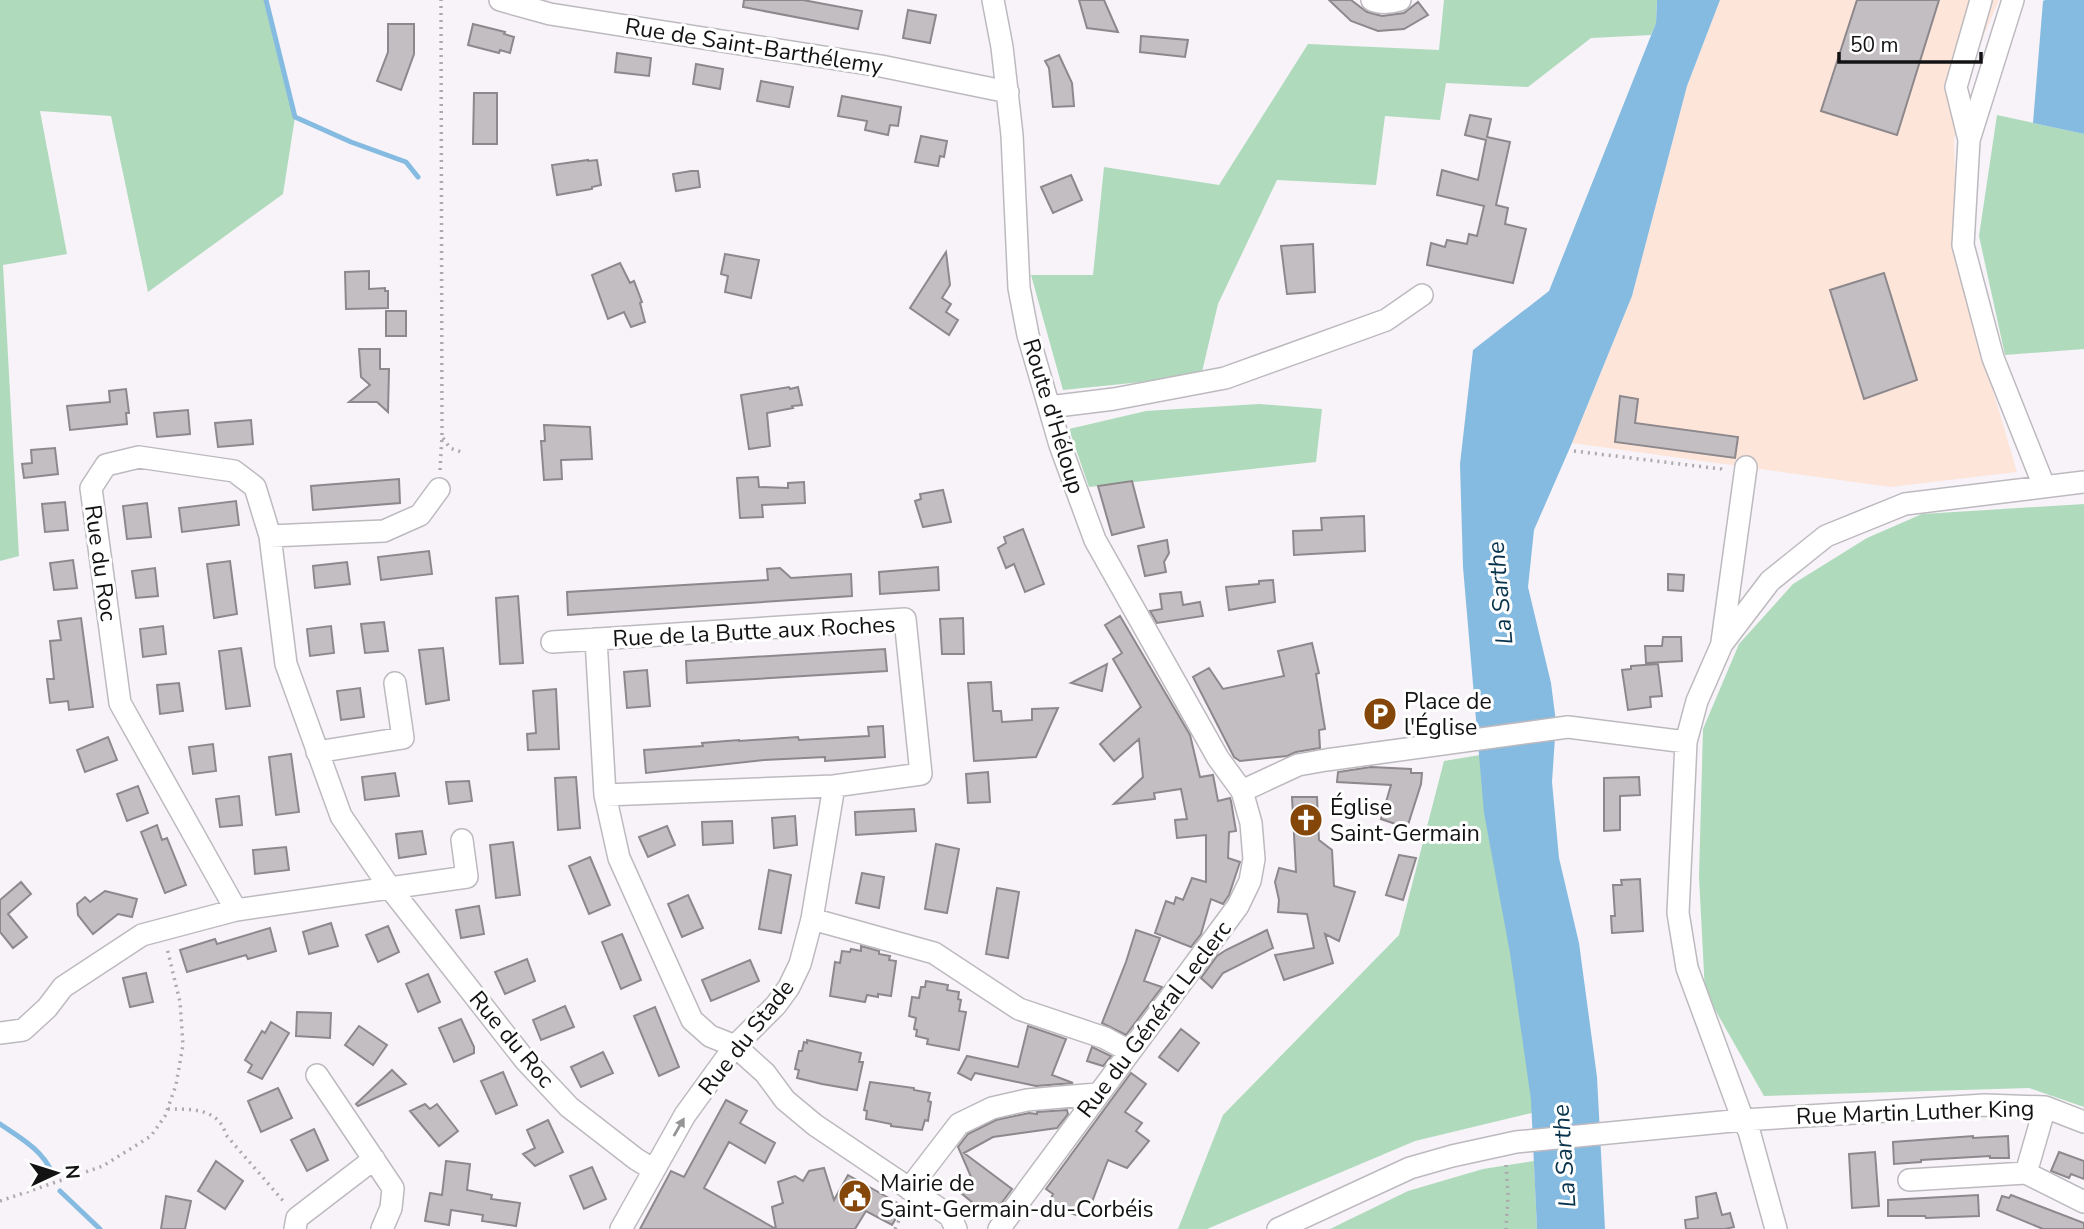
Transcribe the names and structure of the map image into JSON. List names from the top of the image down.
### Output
{
  "streets": {
    "street": [
      "Rue de Saint-Barthélemy",
      "Route d'Héloup",
      "Rue du Roc",
      "Rue de la Butte aux Roches",
      "Rue du Général Leclerc",
      "Rue du Stade",
      "Rue Martin Luther King"
    ]
  },
  "crossings": [
    ["Rue de Saint-Barthélemy", "Route d'Héloup"],
    ["Route d'Héloup", "Rue du Général Leclerc"],
    ["Rue du Roc", "Rue du Stade"],
    ["Rue de la Butte aux Roches", "Rue du Stade"]
  ],
  "water": ["La Sarthe"],
  "places": {
    "parking": ["Place de l'Église"],
    "church": ["Église Saint-Germain"],
    "public building": ["Mairie de Saint-Germain-du-Corbéis"]
  },
  "scale_bar": "50 m",
  "north": "right"
}
